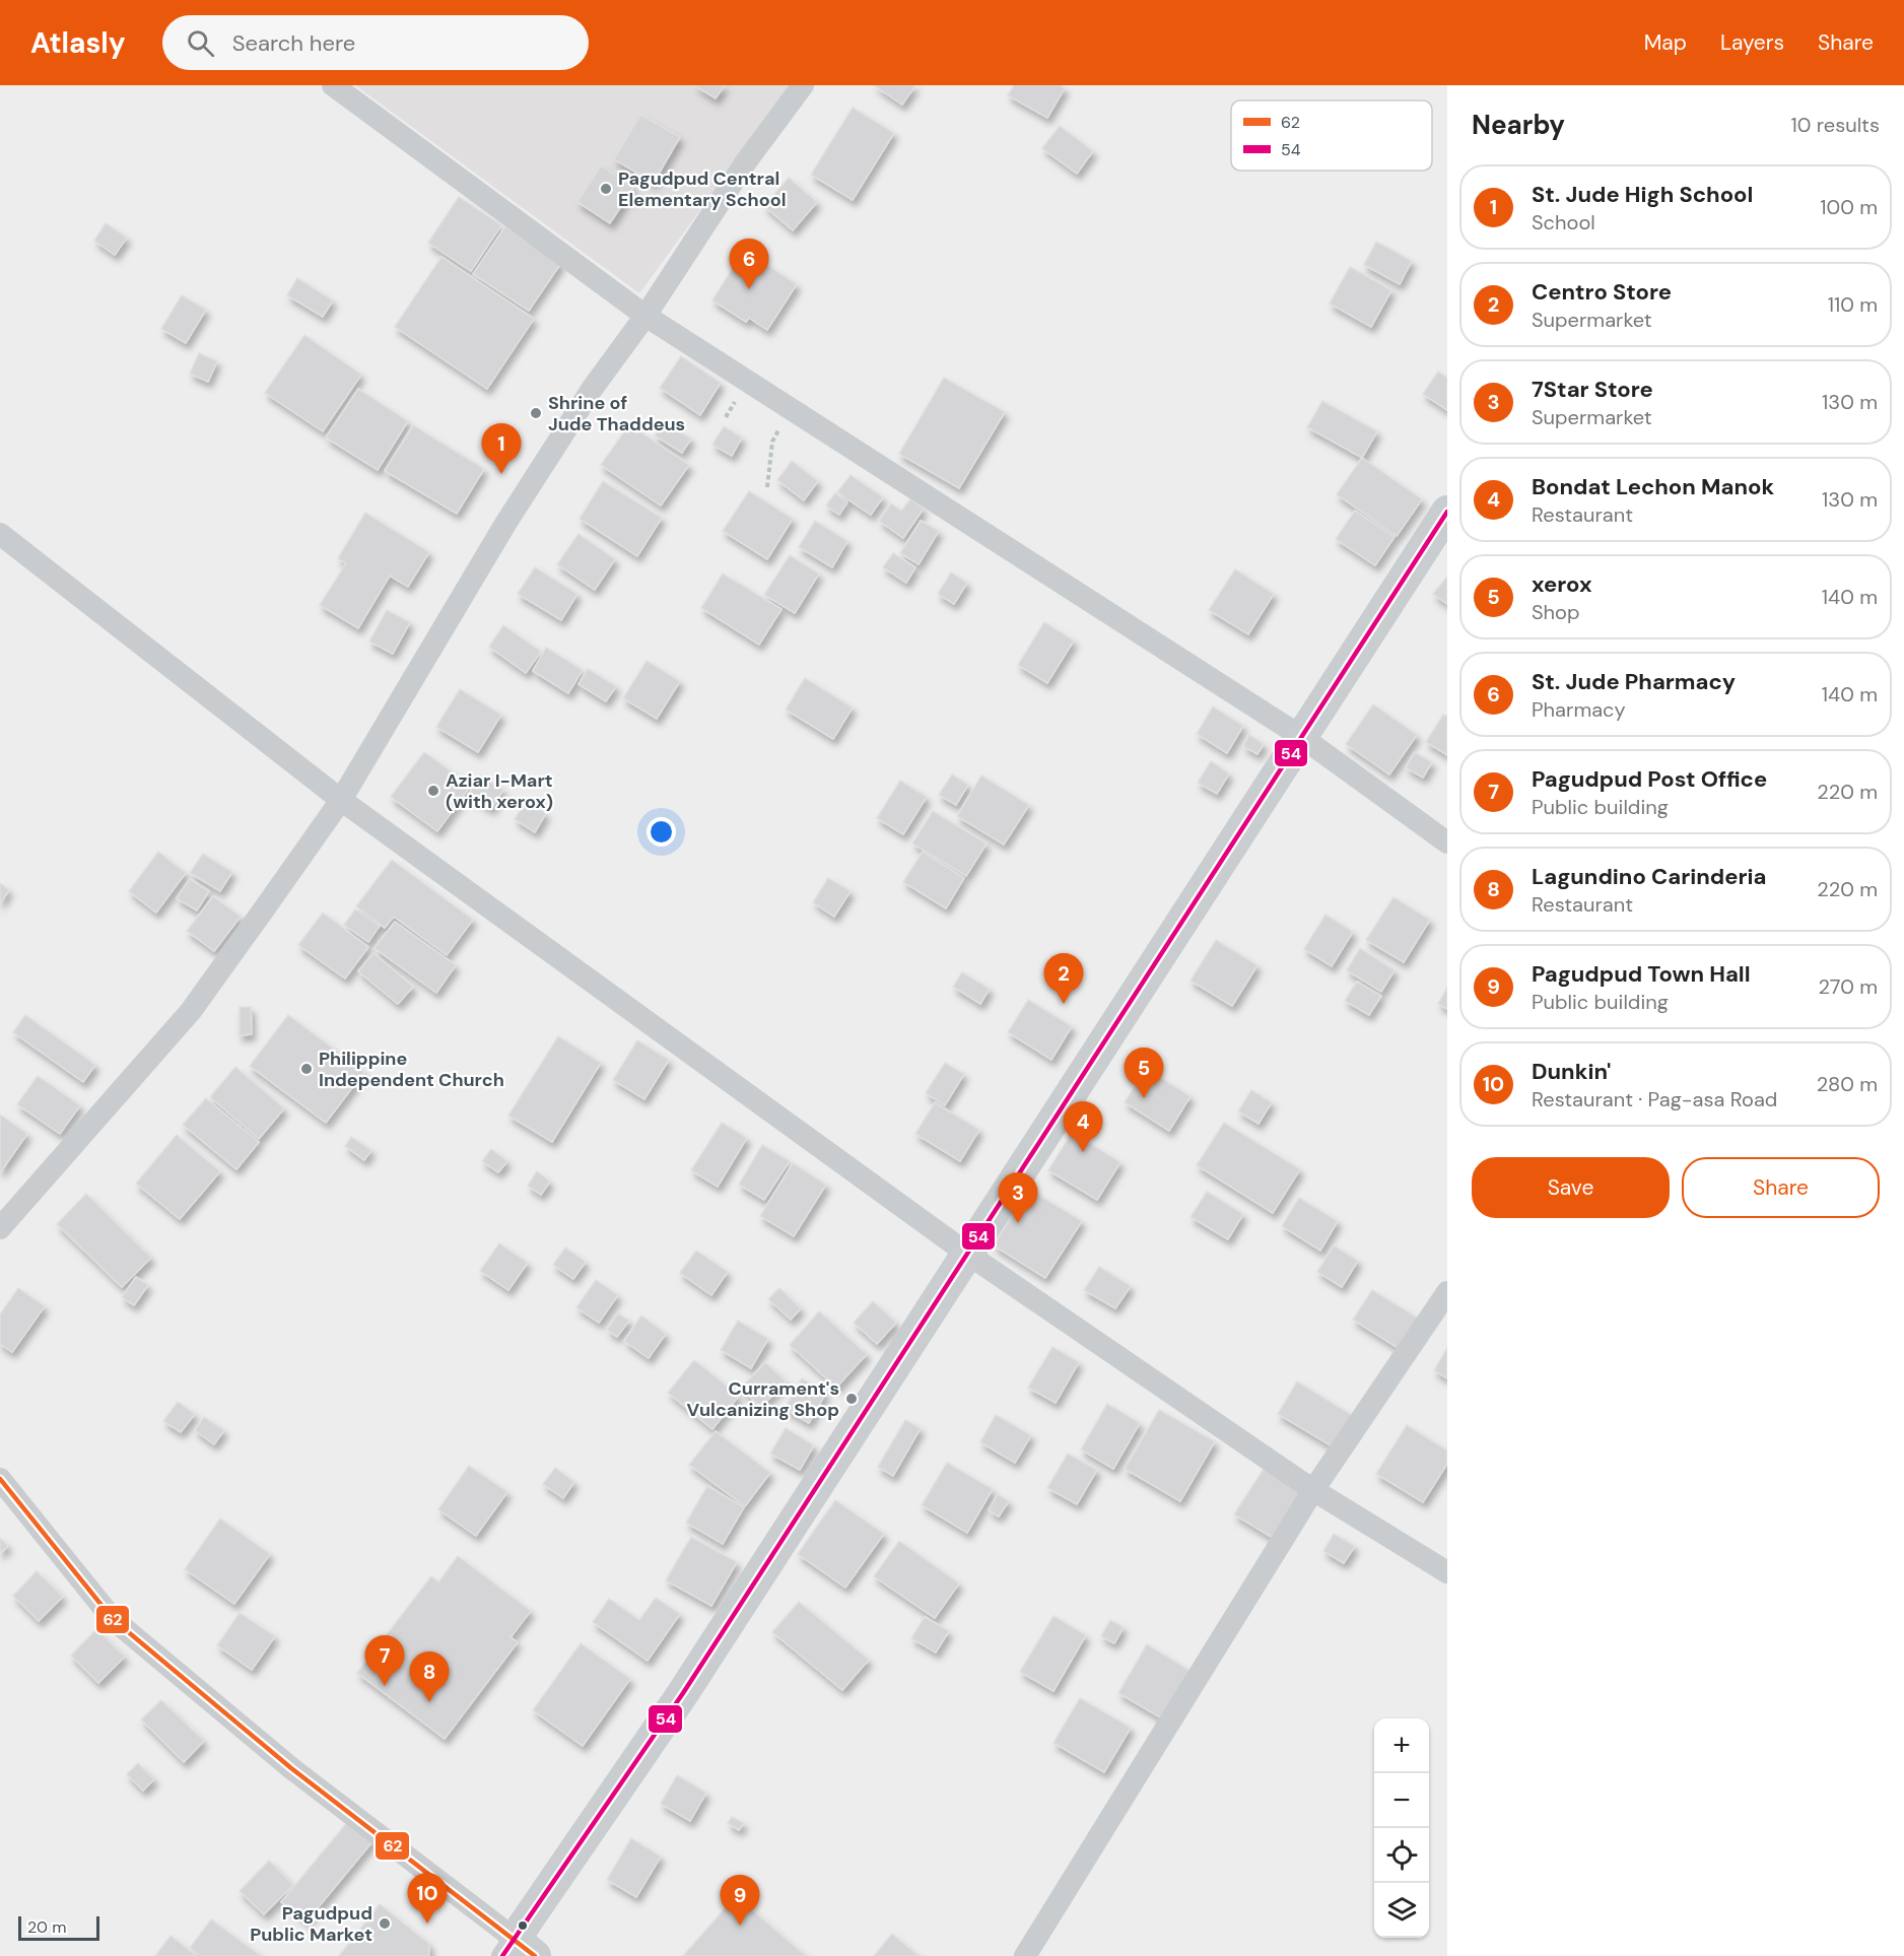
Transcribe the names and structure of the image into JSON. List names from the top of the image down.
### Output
{
  "places": [
    "Pagudpud Central Elementary School",
    "Shrine of Jude Thaddeus",
    "Aziar I-Mart (with xerox)",
    "Philippine Independent Church",
    "Currament's Vulcanizing Shop",
    "Pagudpud Public Market"
  ],
  "lines": ["transit line 54", "transit line 62"],
  "legend": ["62", "54"],
  "scale_bar": "20 m",
  "page": {
    "header": "Atlasly",
    "search": "Search here",
    "nav": ["Map", "Layers", "Share"],
    "heading": ["Nearby", "10 results"],
    "list": [
      {
        "mark": "1",
        "name": "St. Jude High School",
        "note": "School",
        "value": "100 m"
      },
      {
        "mark": "2",
        "name": "Centro Store",
        "note": "Supermarket",
        "value": "110 m"
      },
      {
        "mark": "3",
        "name": "7Star Store",
        "note": "Supermarket",
        "value": "130 m"
      },
      {
        "mark": "4",
        "name": "Bondat Lechon Manok",
        "note": "Restaurant",
        "value": "130 m"
      },
      {
        "mark": "5",
        "name": "xerox",
        "note": "Shop",
        "value": "140 m"
      },
      {
        "mark": "6",
        "name": "St. Jude Pharmacy",
        "note": "Pharmacy",
        "value": "140 m"
      },
      {
        "mark": "7",
        "name": "Pagudpud Post Office",
        "note": "Public building",
        "value": "220 m"
      },
      {
        "mark": "8",
        "name": "Lagundino Carinderia",
        "note": "Restaurant",
        "value": "220 m"
      },
      {
        "mark": "9",
        "name": "Pagudpud Town Hall",
        "note": "Public building",
        "value": "270 m"
      },
      {
        "mark": "10",
        "name": "Dunkin'",
        "note": "Restaurant · Pag-asa Road",
        "value": "280 m"
      }
    ],
    "pins": [
      "6",
      "1",
      "2",
      "5",
      "4",
      "3",
      "7",
      "8",
      "10",
      "9"
    ],
    "buttons": ["Save", "Share"],
    "map_buttons": ["+", "−"],
    "scale": "20 m"
  }
}
